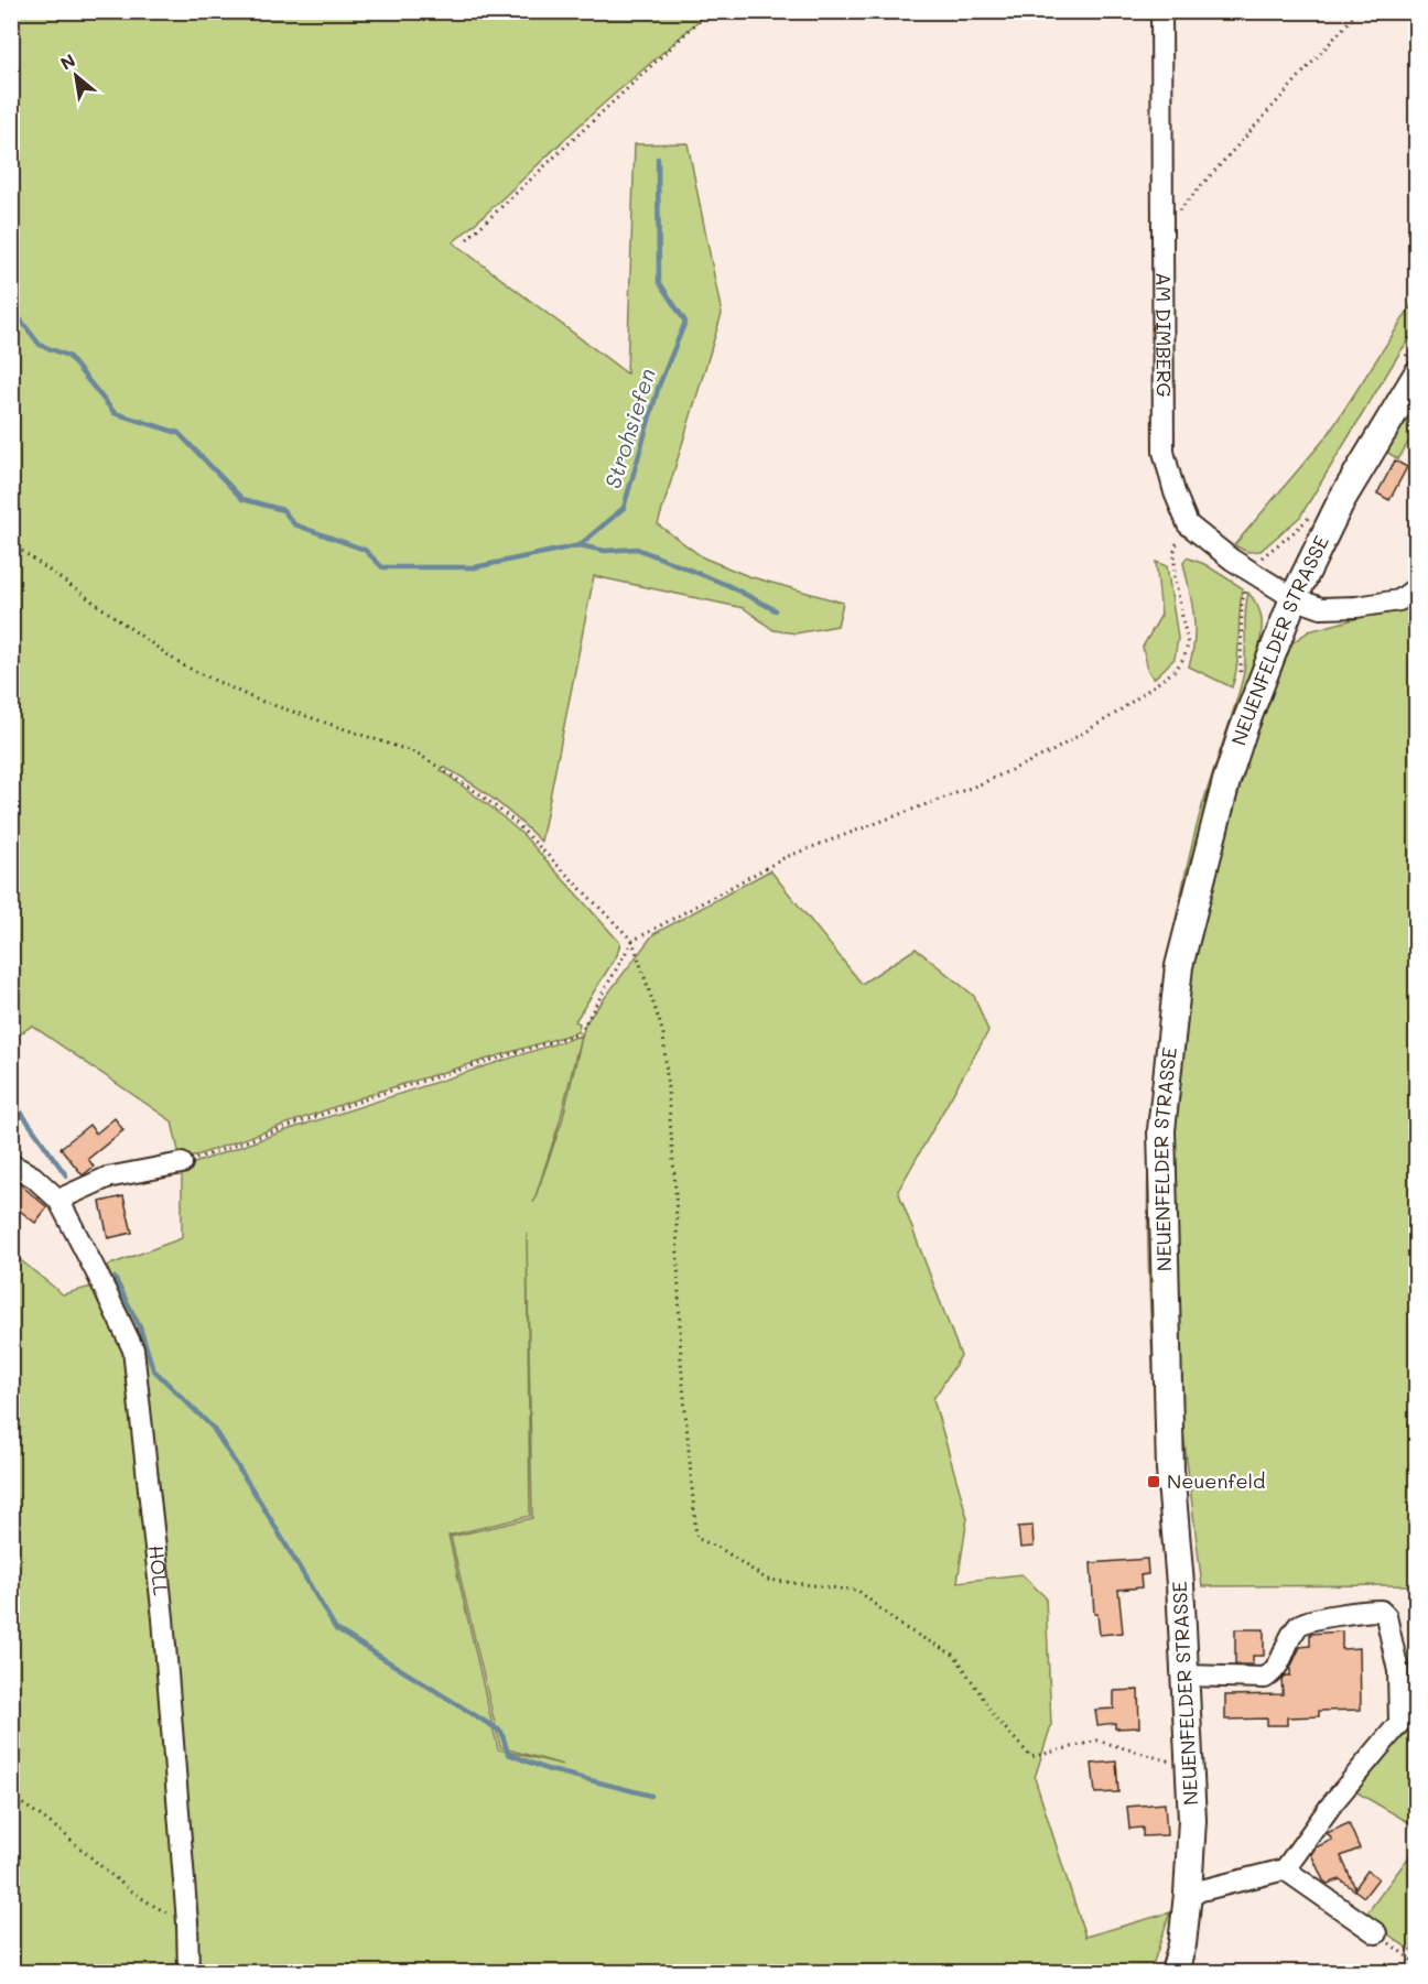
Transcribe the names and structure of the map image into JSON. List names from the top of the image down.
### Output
{
  "streets": {
    "main road": ["NEUENFELDER STRASSE"],
    "street": ["AM DIMBERG", "HOLL"]
  },
  "crossings": [
    ["AM DIMBERG", "NEUENFELDER STRASSE"]
  ],
  "water": ["Strohsiefen"],
  "places": {
    "transit": ["Neuenfeld"]
  },
  "north": "top left"
}
